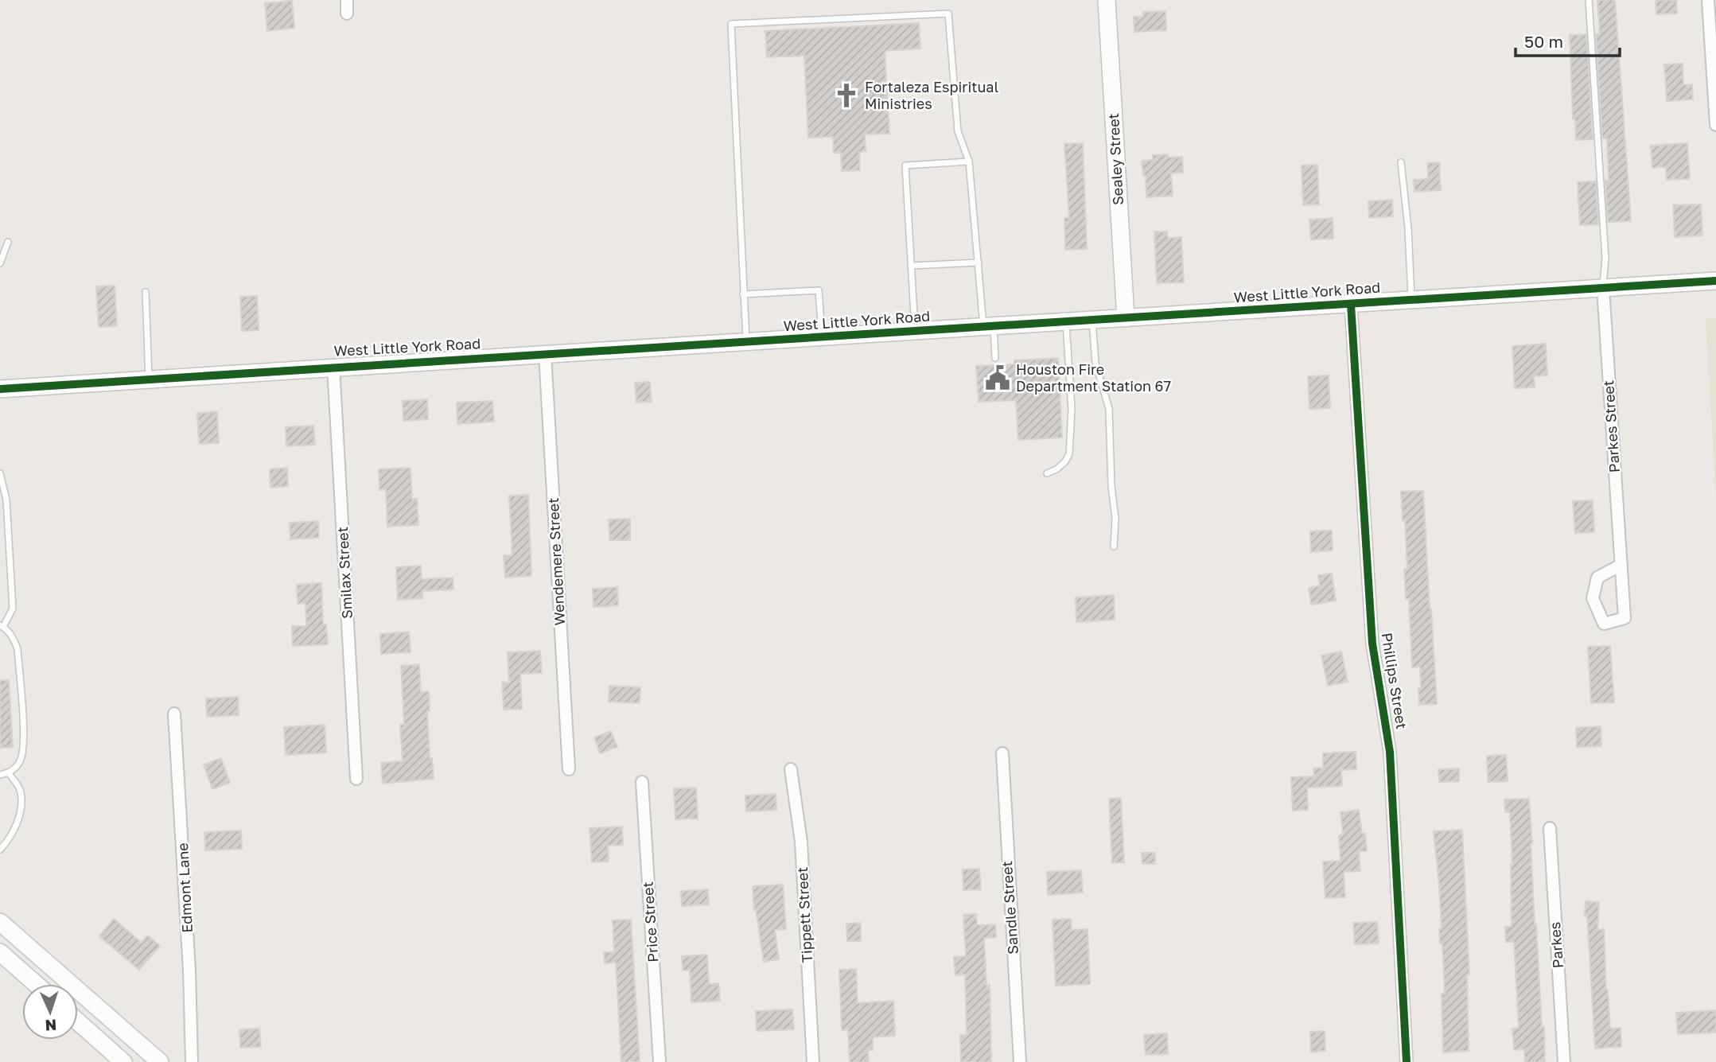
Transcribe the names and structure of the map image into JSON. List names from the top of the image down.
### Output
{
  "streets": {
    "street": [
      "Sealey Street",
      "West Little York Road",
      "Parkes Street",
      "Wendemere Street",
      "Smilax Street",
      "Phillips Street",
      "Edmont Lane",
      "Sandle Street",
      "Tippett Street",
      "Price Street",
      "Parkes"
    ]
  },
  "crossings": [
    ["Sealey Street", "West Little York Road"],
    ["West Little York Road", "Parkes Street"],
    ["West Little York Road", "Wendemere Street"],
    ["West Little York Road", "Smilax Street"],
    ["West Little York Road", "Phillips Street"]
  ],
  "places": {
    "church": ["Fortaleza Espiritual Ministries"],
    "public building": ["Houston Fire Department Station 67"]
  },
  "scale_bar": "50 m",
  "north": "bottom"
}
